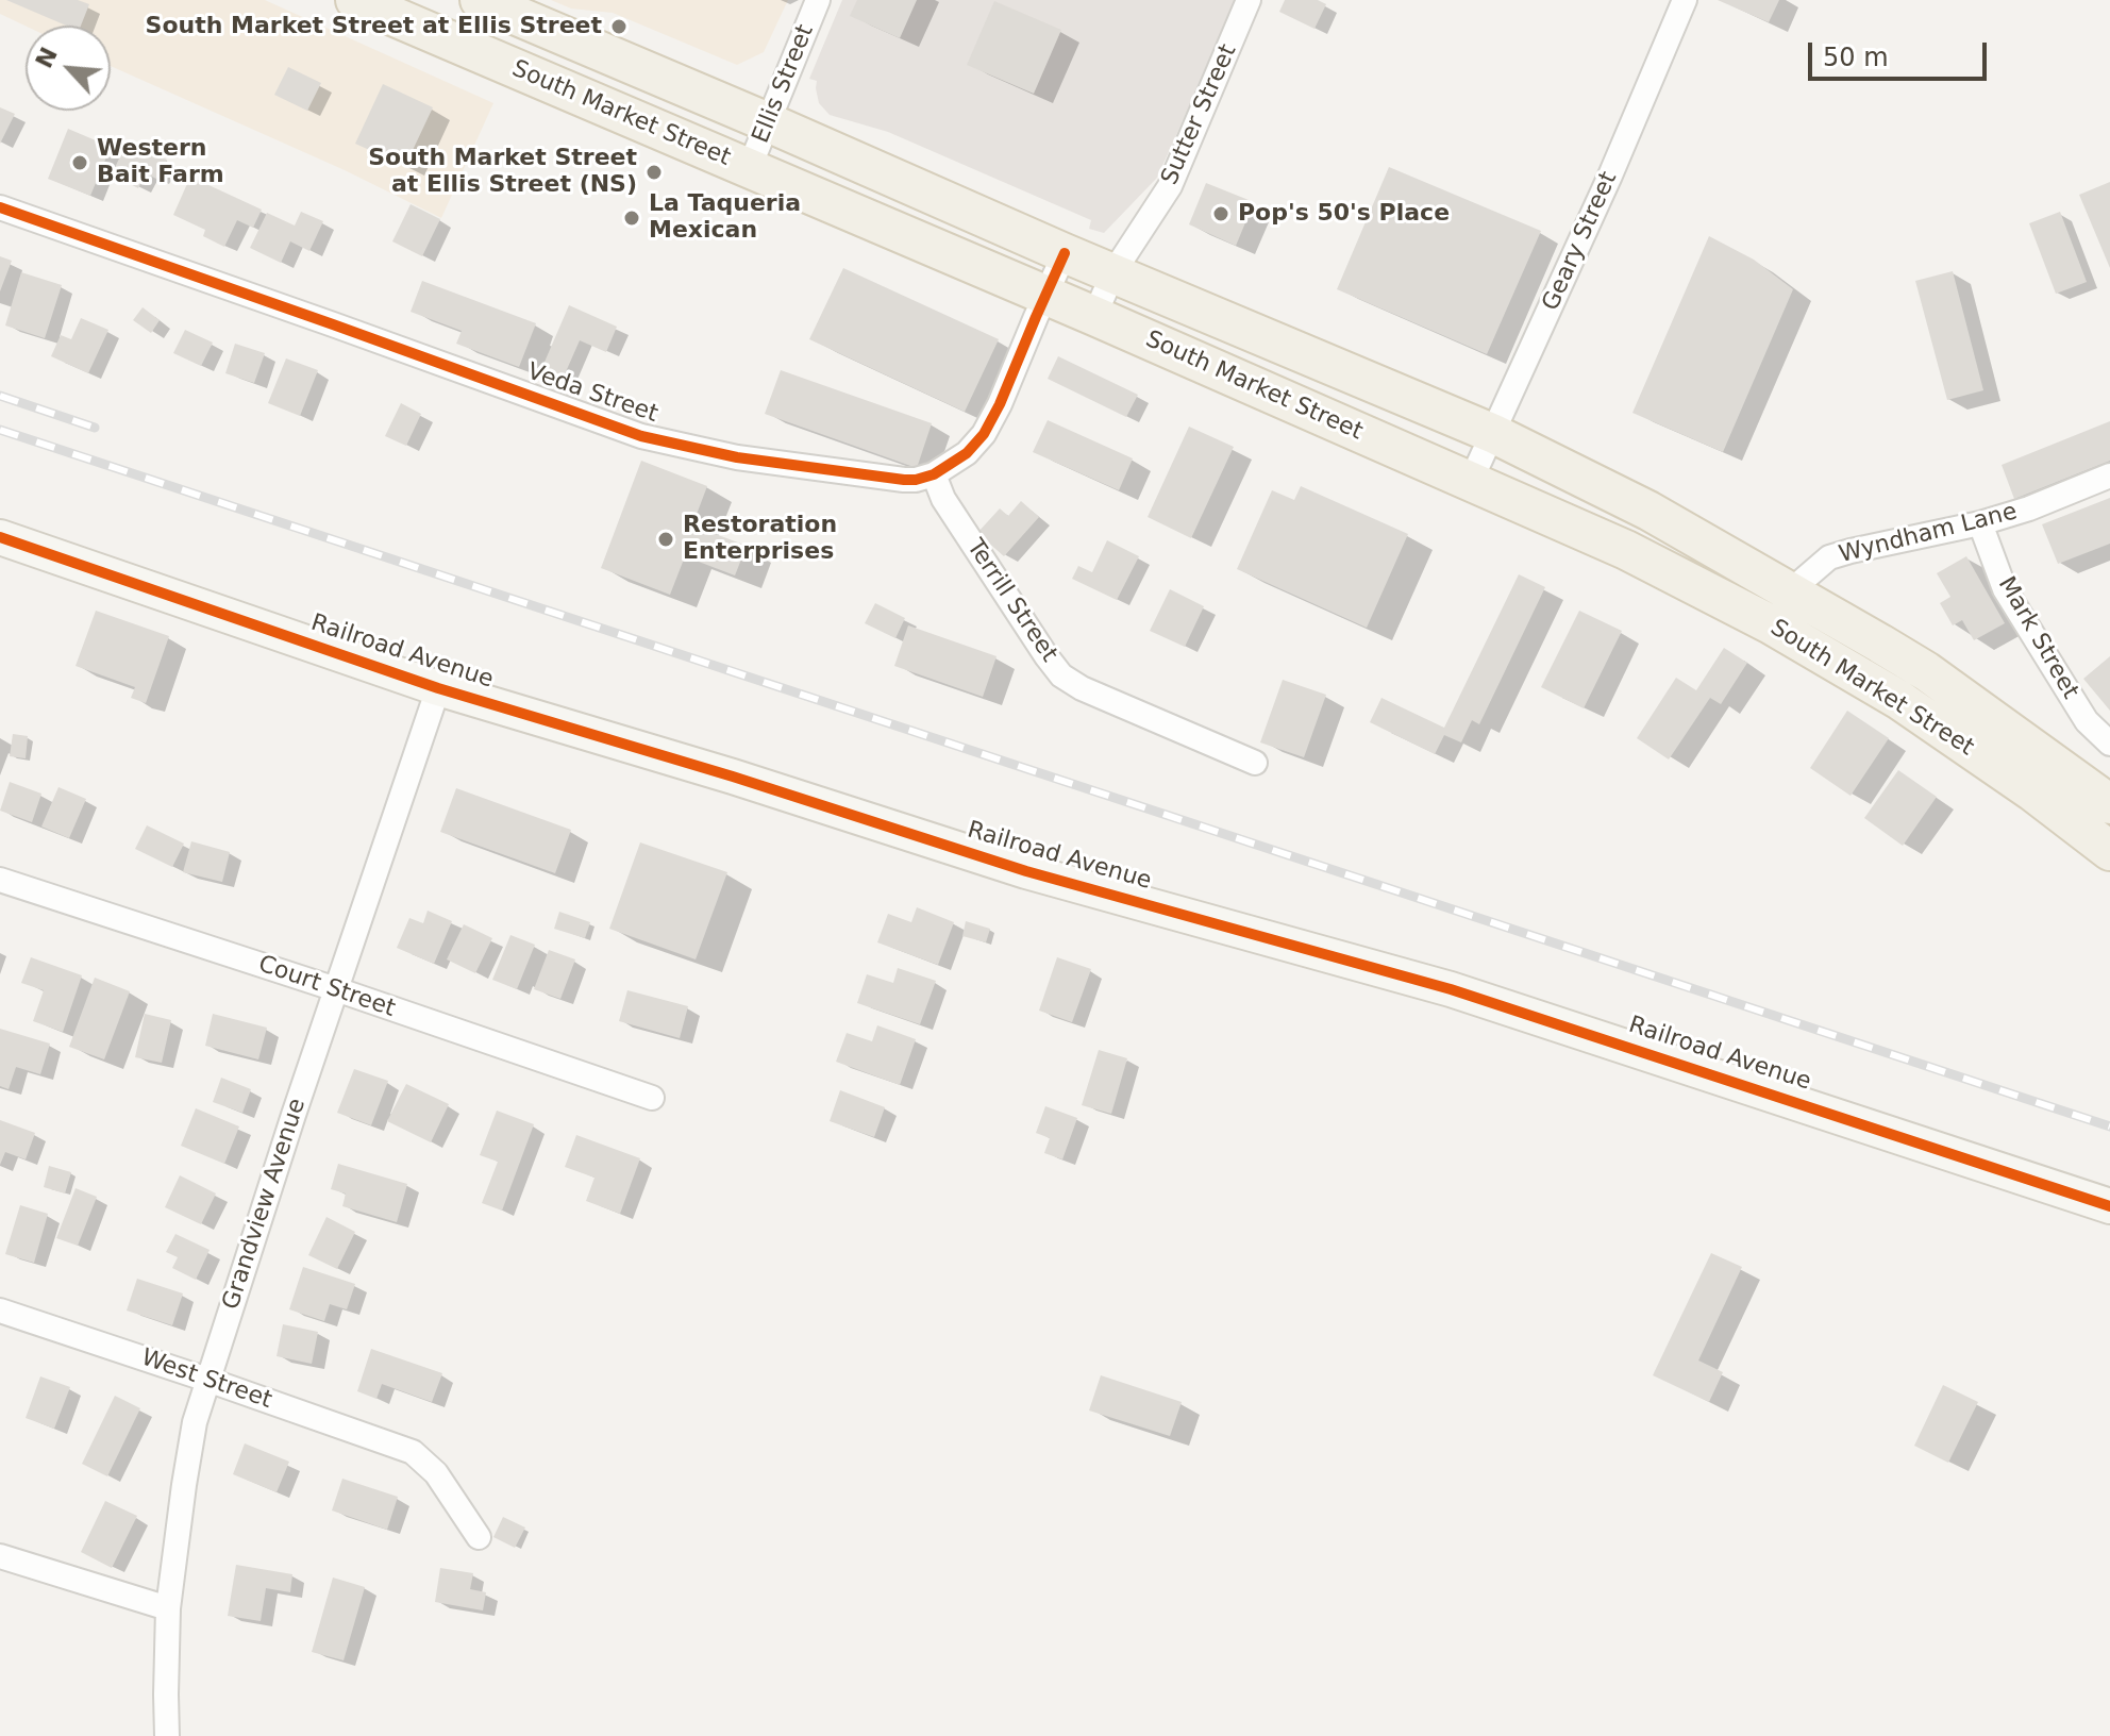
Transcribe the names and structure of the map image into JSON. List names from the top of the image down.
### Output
{
  "streets": {
    "main road": ["South Market Street", "Railroad Avenue"],
    "street": [
      "Ellis Street",
      "Sutter Street",
      "Geary Street",
      "Veda Street",
      "Wyndham Lane",
      "Terrill Street",
      "Mark Street",
      "Court Street",
      "Grandview Avenue",
      "West Street"
    ]
  },
  "crossings": [
    ["Ellis Street", "South Market Street"],
    ["South Market Street", "Sutter Street"],
    ["South Market Street", "Geary Street"],
    ["South Market Street", "Veda Street"],
    ["South Market Street", "Wyndham Lane"],
    ["Veda Street", "Terrill Street"],
    ["Wyndham Lane", "Mark Street"],
    ["Railroad Avenue", "Grandview Avenue"],
    ["Court Street", "Grandview Avenue"],
    ["Grandview Avenue", "West Street"]
  ],
  "places": [
    "South Market Street at Ellis Street",
    "Western Bait Farm",
    "South Market Street at Ellis Street (NS)",
    "Pop's 50's Place",
    "La Taqueria Mexican",
    "Restoration Enterprises"
  ],
  "scale_bar": "50 m",
  "north": "top left"
}
